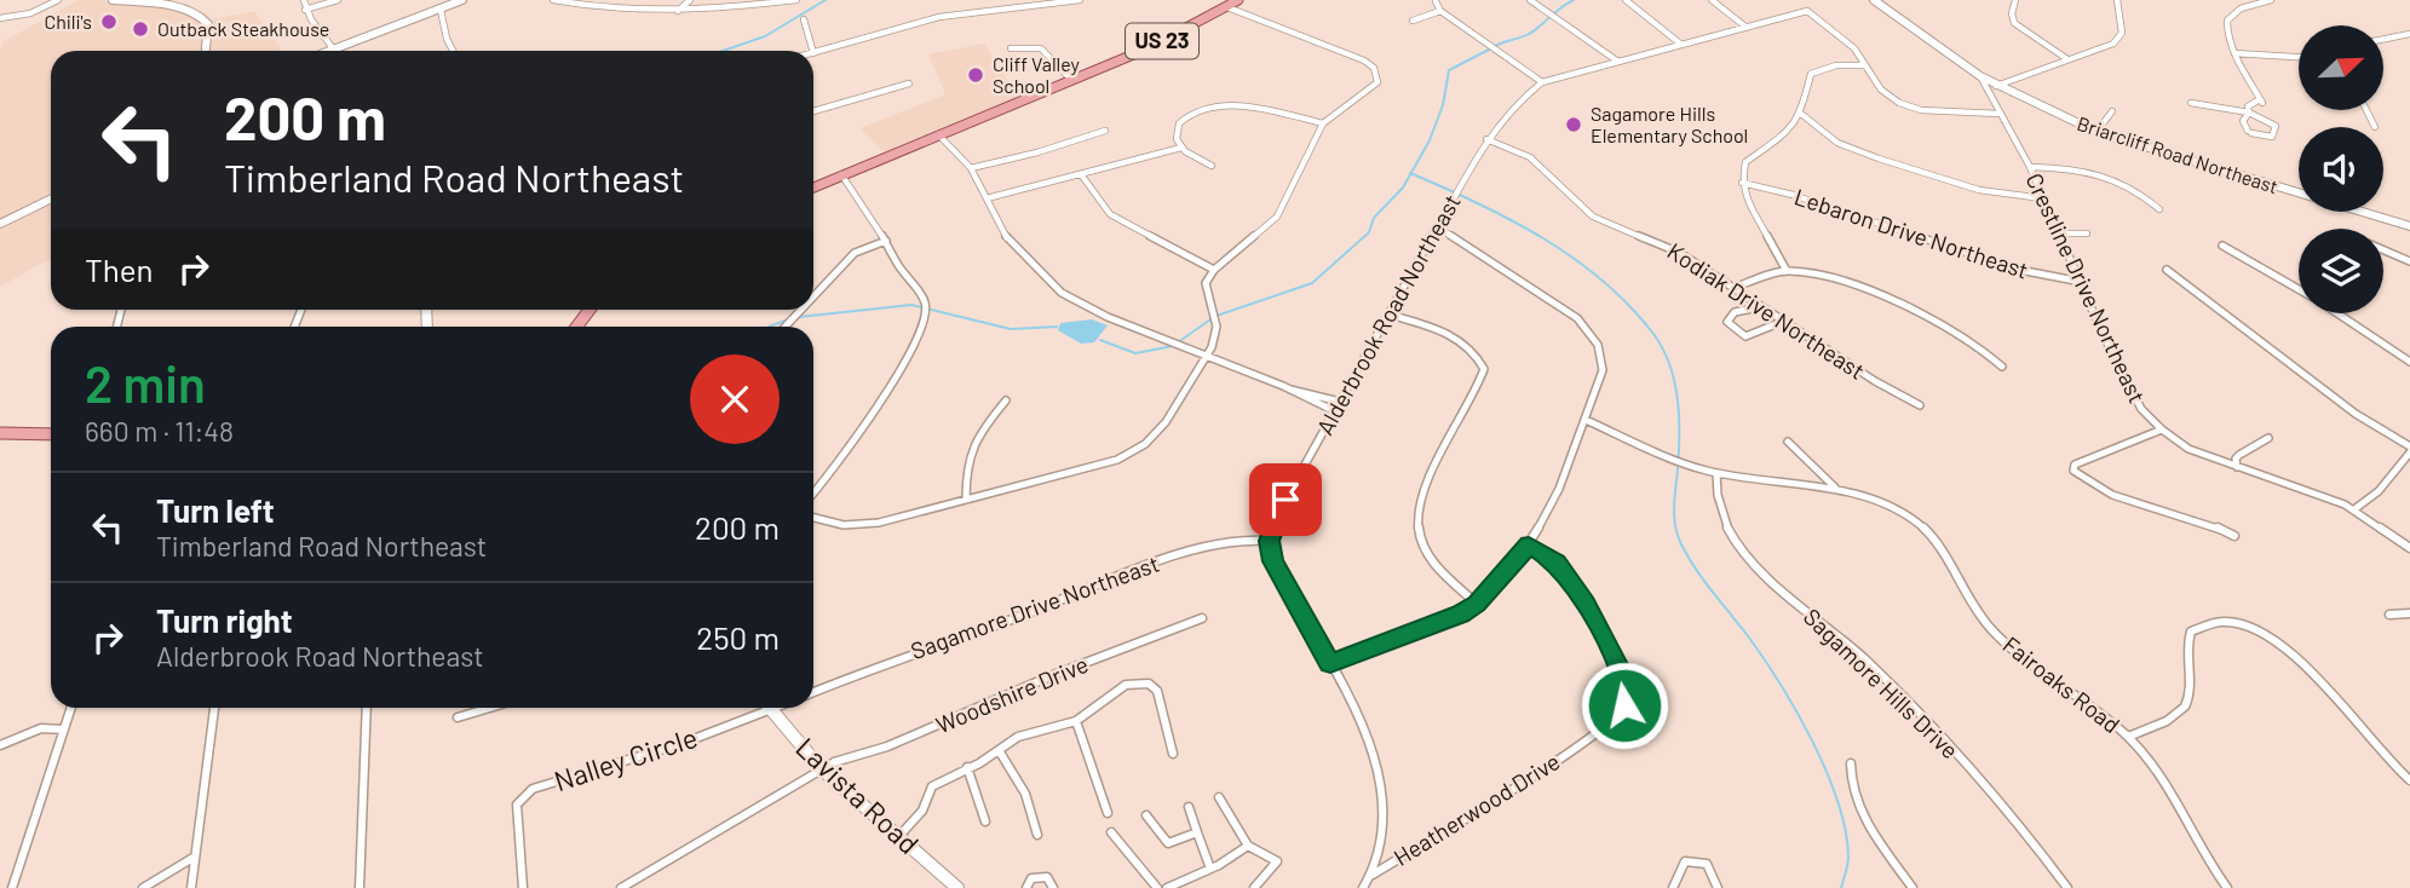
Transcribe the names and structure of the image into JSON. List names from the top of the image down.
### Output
{
  "streets": {
    "main road": ["US 23", "Briarcliff Road Northeast", "Lavista Road"],
    "street": [
      "Lebaron Drive Northeast",
      "Crestline Drive Northeast",
      "Kodiak Drive Northeast",
      "Alderbrook Road Northeast",
      "Sagamore Drive Northeast",
      "Sagamore Hills Drive",
      "Fairoaks Road",
      "Woodshire Drive",
      "Nalley Circle",
      "Heatherwood Drive"
    ]
  },
  "crossings": [
    ["Briarcliff Road Northeast", "Crestline Drive Northeast"],
    ["Lebaron Drive Northeast", "Crestline Drive Northeast"],
    ["Kodiak Drive Northeast", "Alderbrook Road Northeast"],
    ["Alderbrook Road Northeast", "Sagamore Drive Northeast"],
    ["Sagamore Hills Drive", "Fairoaks Road"],
    ["Woodshire Drive", "Lavista Road"]
  ],
  "places": [
    "Chili's",
    "Outback Steakhouse",
    "Cliff Valley School",
    "Sagamore Hills Elementary School"
  ],
  "north": "top right",
  "page": {
    "turn": ["200 m", "Timberland Road Northeast"],
    "then": "Then",
    "heading": ["2 min", "660 m · 11:48"],
    "list": [
      {
        "name": "Turn left",
        "note": "Timberland Road Northeast",
        "value": "200 m"
      },
      {
        "name": "Turn right",
        "note": "Alderbrook Road Northeast",
        "value": "250 m"
      }
    ]
  }
}
